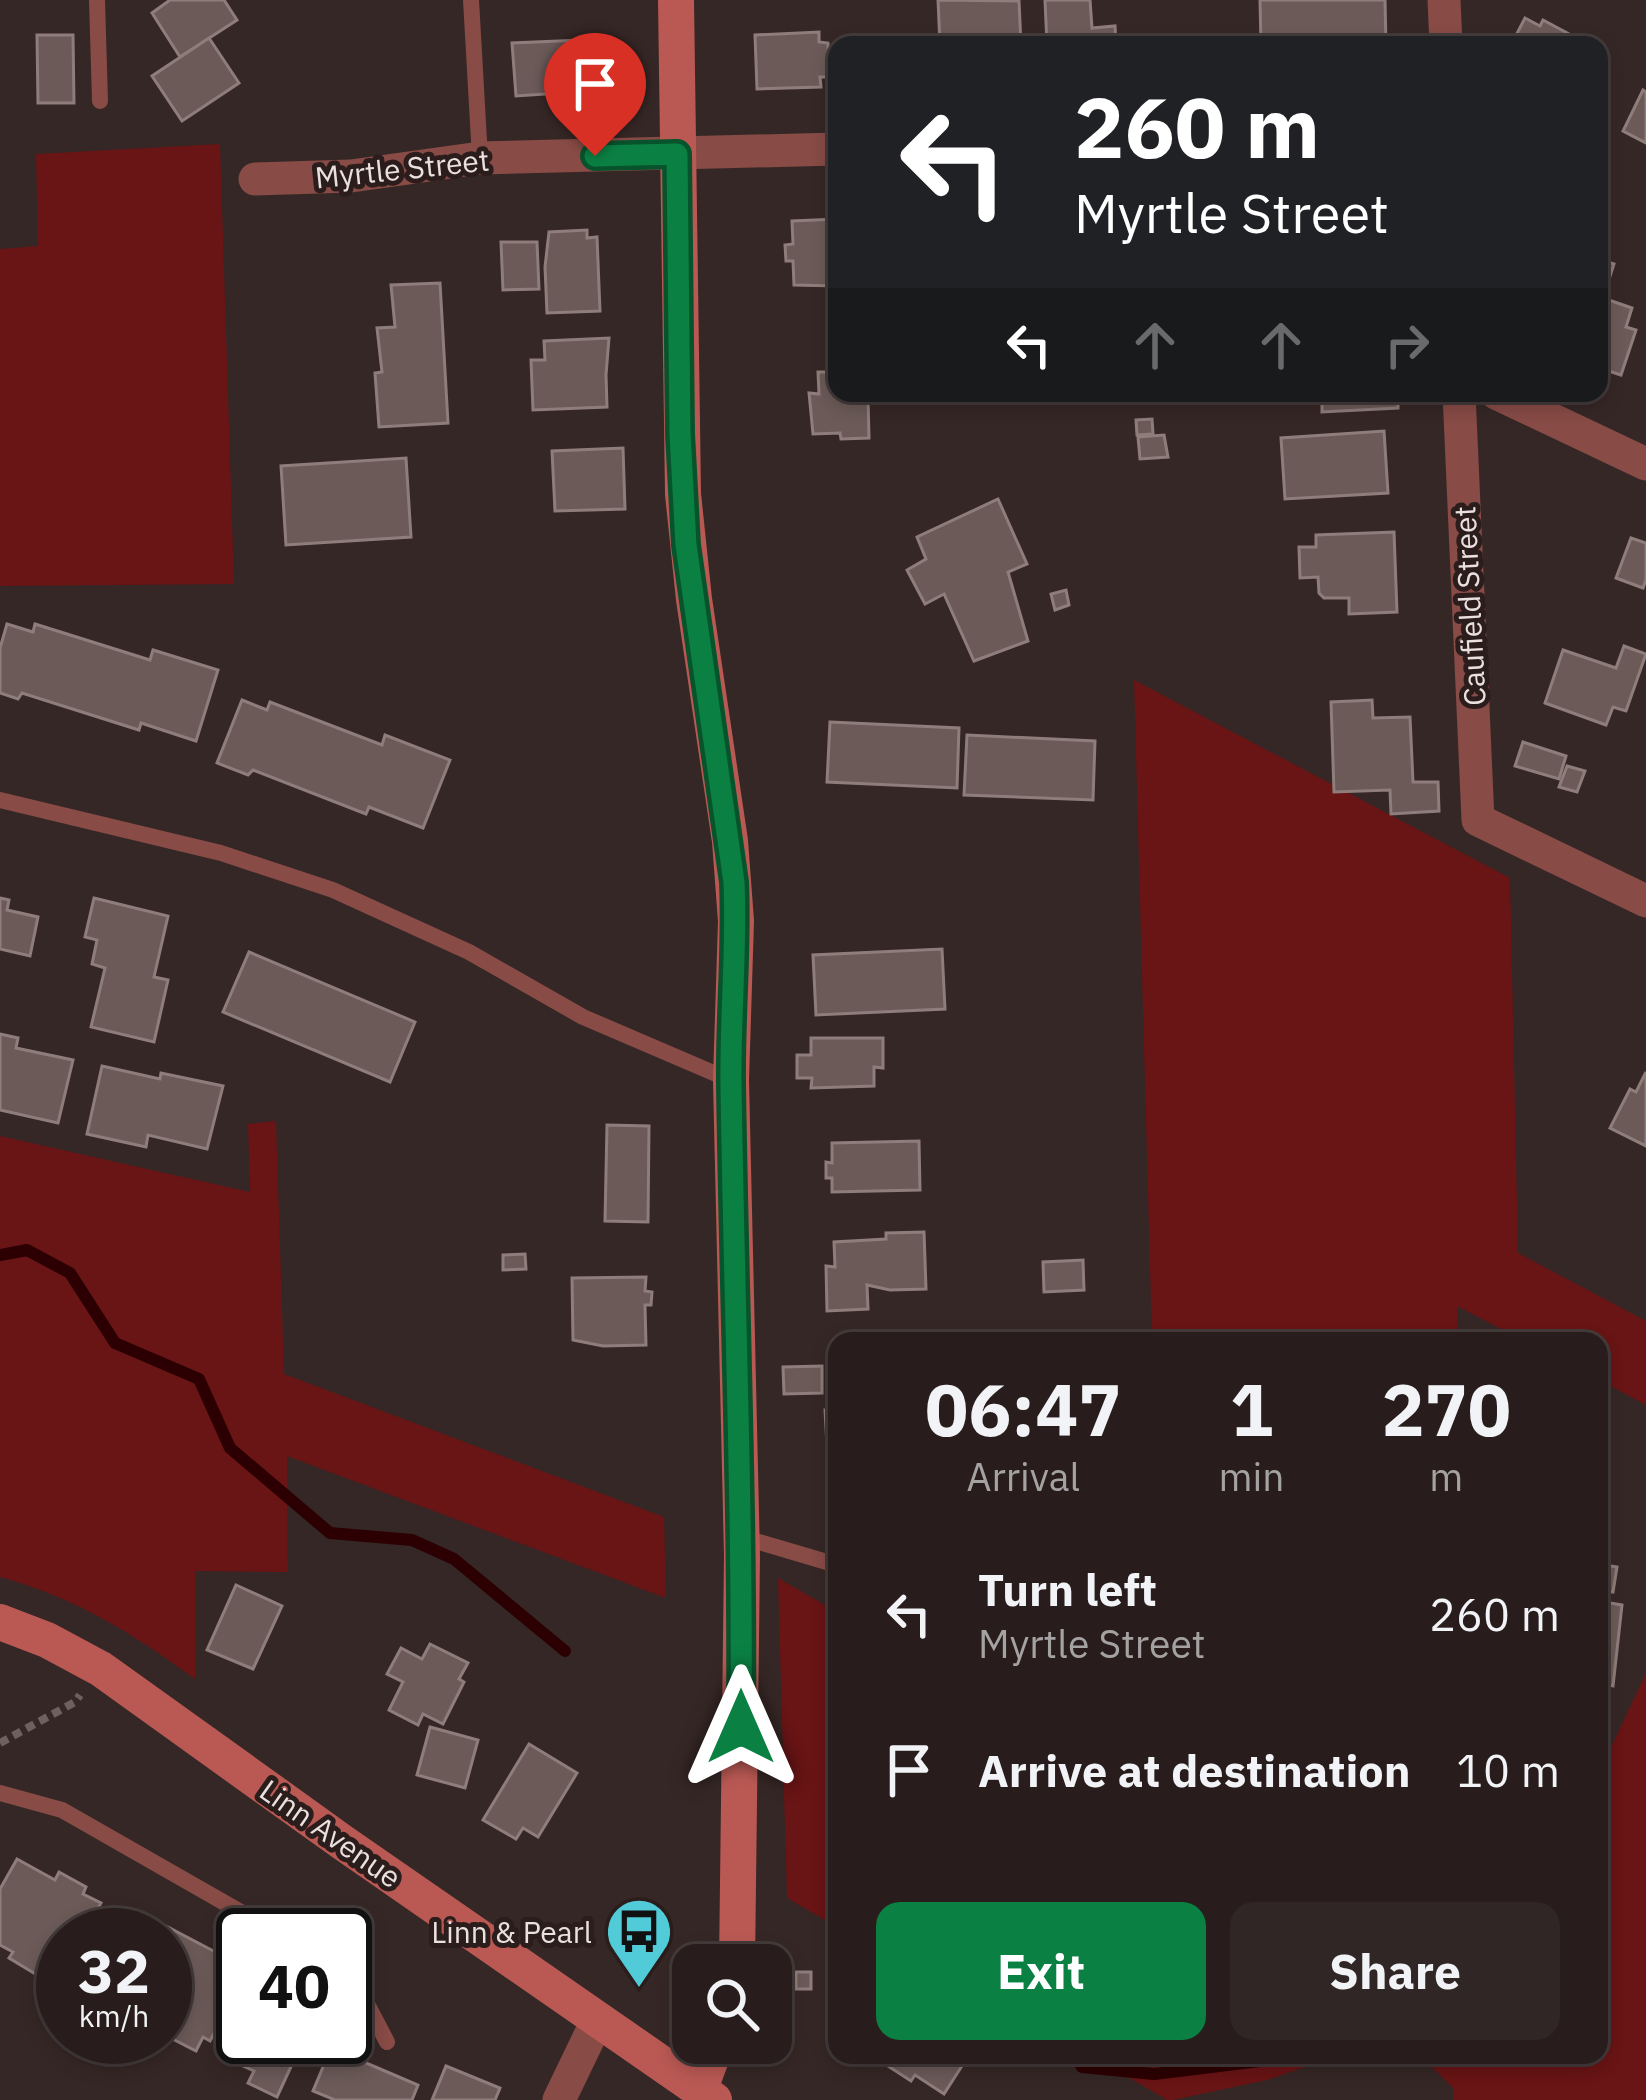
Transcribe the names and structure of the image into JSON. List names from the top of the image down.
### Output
{
  "streets": {
    "street": ["Myrtle Street", "Caufield Street", "Linn Avenue"]
  },
  "places": {
    "bus stop": ["Linn & Pearl"]
  },
  "page": {
    "turn": ["260 m", "Myrtle Street"],
    "eta": [
      "06:47",
      "Arrival",
      "1",
      "min",
      "270",
      "m"
    ],
    "list": [
      {
        "name": "Turn left",
        "note": "Myrtle Street",
        "value": "260 m"
      },
      {
        "name": "Arrive at destination",
        "value": "10 m"
      }
    ],
    "buttons": ["Exit", "Share"],
    "speed": "32 km/h",
    "limit": "40"
  }
}
